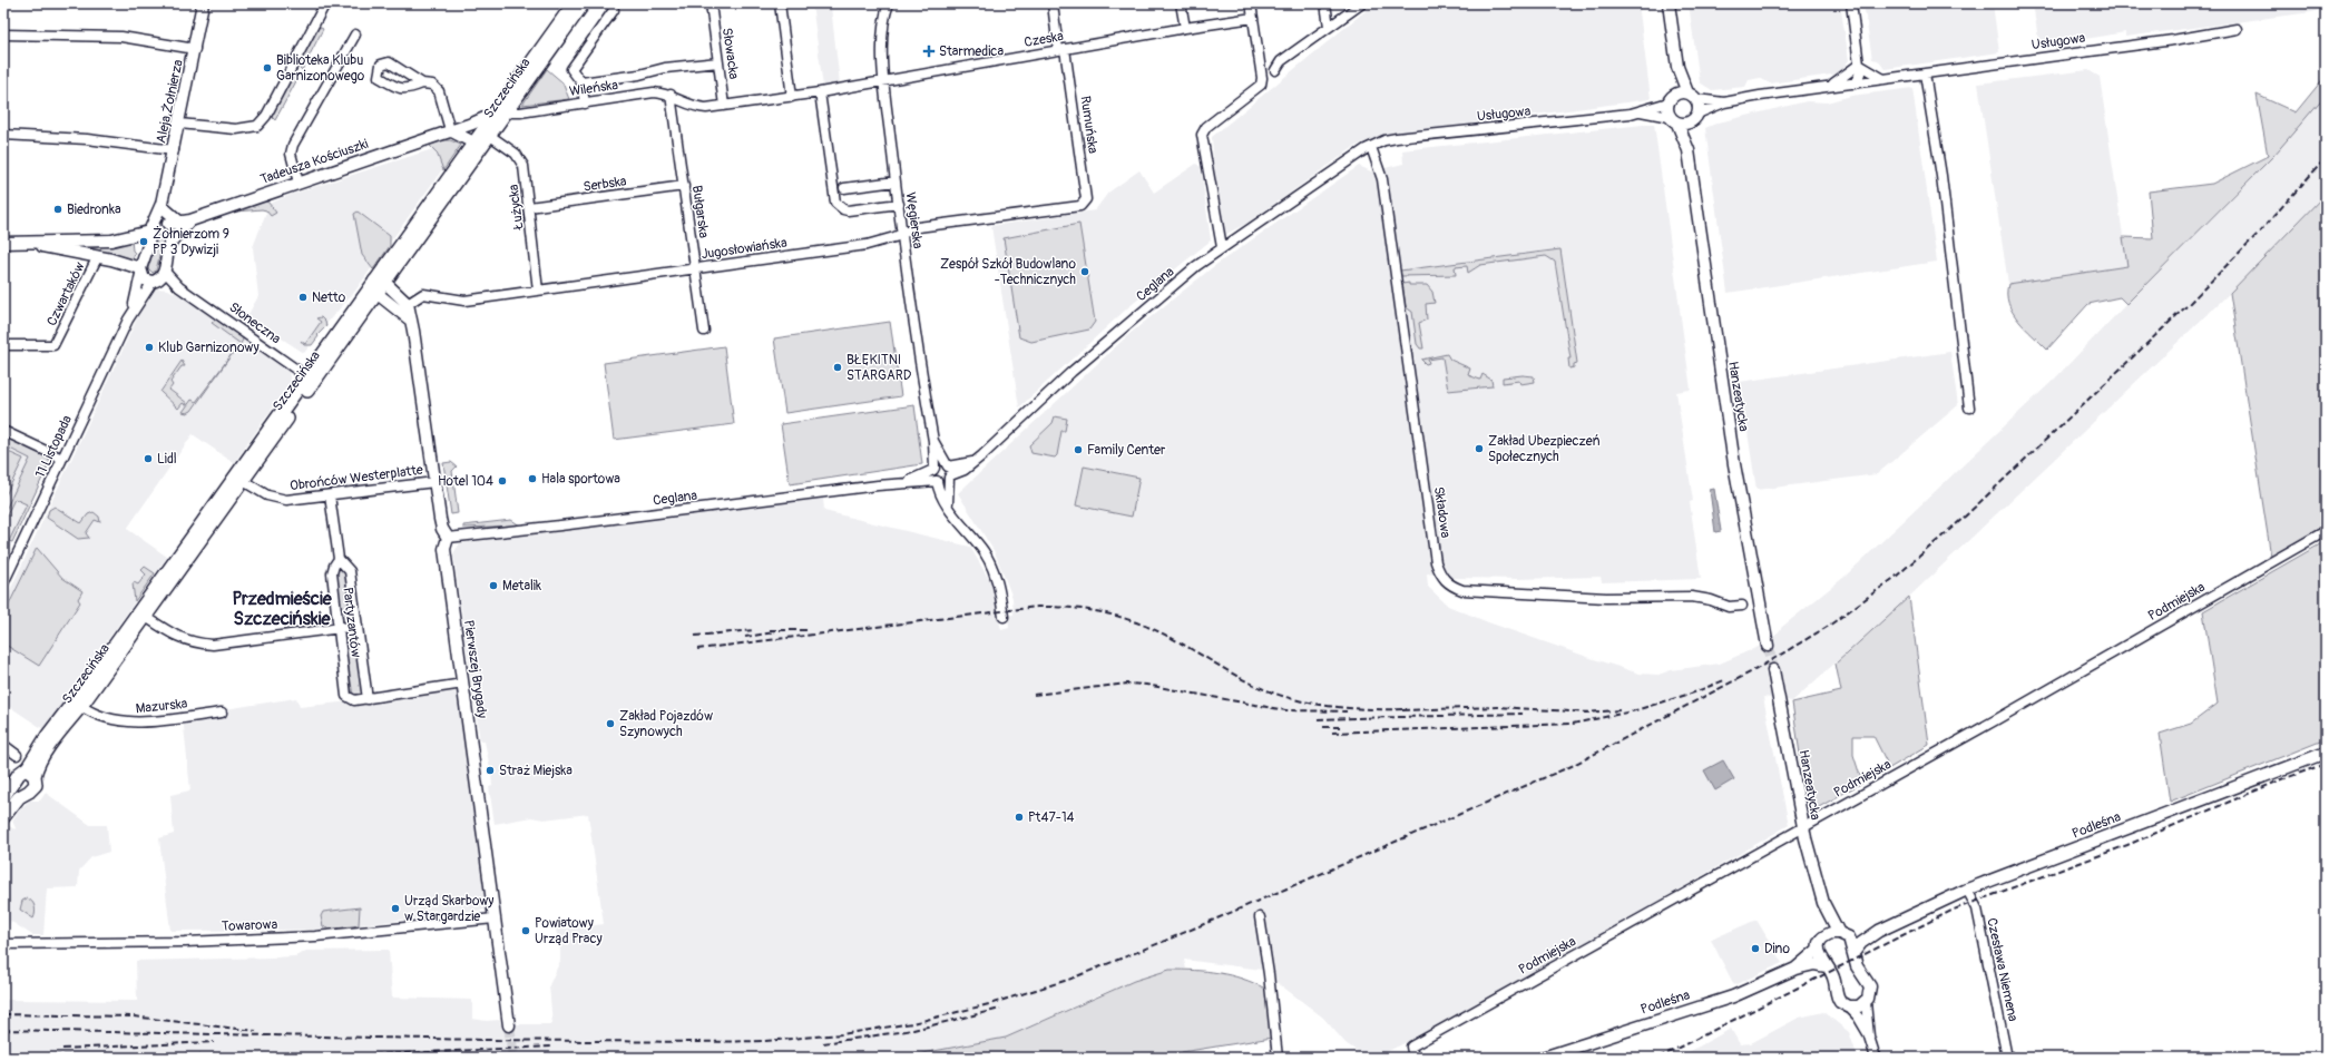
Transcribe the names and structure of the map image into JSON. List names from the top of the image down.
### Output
{
  "streets": {
    "main road": ["Szczecińska"],
    "street": [
      "Czeska",
      "Usługowa",
      "Słowacka",
      "Wileńska",
      "Aleja Żołnierza",
      "Rumuńska",
      "Tadeusza Kościuszki",
      "Serbska",
      "Łużycka",
      "Bułgarska",
      "Węgierska",
      "Jugosłowiańska",
      "Ceglana",
      "Czwartaków",
      "Słoneczna",
      "Hanzeatycka",
      "11 Listopada",
      "Obrońców Westerplatte",
      "Składowa",
      "Podmiejska",
      "Partyzantów",
      "Pierwszej Brygady",
      "Mazurska",
      "Podleśna",
      "Towarowa",
      "Czesława Niemena"
    ]
  },
  "crossings": [
    ["Czeska", "Słowacka"],
    ["Czeska", "Wileńska"],
    ["Czeska", "Rumuńska"],
    ["Czeska", "Węgierska"],
    ["Usługowa", "Ceglana"],
    ["Usługowa", "Hanzeatycka"],
    ["Usługowa", "Składowa"],
    ["Szczecińska", "Wileńska"],
    ["Szczecińska", "Tadeusza Kościuszki"],
    ["Szczecińska", "Łużycka"],
    ["Szczecińska", "Słoneczna"],
    ["Szczecińska", "Obrońców Westerplatte"],
    ["Szczecińska", "Mazurska"],
    ["Wileńska", "Bułgarska"],
    ["Aleja Żołnierza", "11 Listopada"],
    ["Rumuńska", "Jugosłowiańska"],
    ["Tadeusza Kościuszki", "Łużycka"],
    ["Tadeusza Kościuszki", "Słoneczna"],
    ["Tadeusza Kościuszki", "11 Listopada"],
    ["Serbska", "Łużycka"],
    ["Serbska", "Bułgarska"],
    ["Łużycka", "Jugosłowiańska"],
    ["Bułgarska", "Jugosłowiańska"],
    ["Węgierska", "Jugosłowiańska"],
    ["Węgierska", "Ceglana"],
    ["Jugosłowiańska", "Pierwszej Brygady"],
    ["Ceglana", "Składowa"],
    ["Ceglana", "Pierwszej Brygady"],
    ["Słoneczna", "11 Listopada"],
    ["Hanzeatycka", "Podmiejska"],
    ["Hanzeatycka", "Podleśna"],
    ["Obrońców Westerplatte", "Partyzantów"],
    ["Obrońców Westerplatte", "Pierwszej Brygady"],
    ["Partyzantów", "Pierwszej Brygady"],
    ["Pierwszej Brygady", "Towarowa"],
    ["Podleśna", "Czesława Niemena"]
  ],
  "districts": ["Przedmieście Szczecińskie"],
  "places": {
    "health": ["Starmedica"],
    "other": [
      "Biblioteka Klubu Garnizonowego",
      "Biedronka",
      "Żołnierzom 9 PP 3 Dywizji",
      "Zespół Szkół Budowlano -Technicznych",
      "Netto",
      "Klub Garnizonowy",
      "BŁĘKITNI STARGARD",
      "Zakład Ubezpieczeń Społecznych",
      "Family Center",
      "Lidl",
      "Hala sportowa",
      "Hotel 104",
      "Metalik",
      "Zakład Pojazdów Szynowych",
      "Straż Miejska",
      "Pt47-14",
      "Urząd Skarbowy w Stargardzie",
      "Powiatowy Urząd Pracy",
      "Dino"
    ]
  }
}
